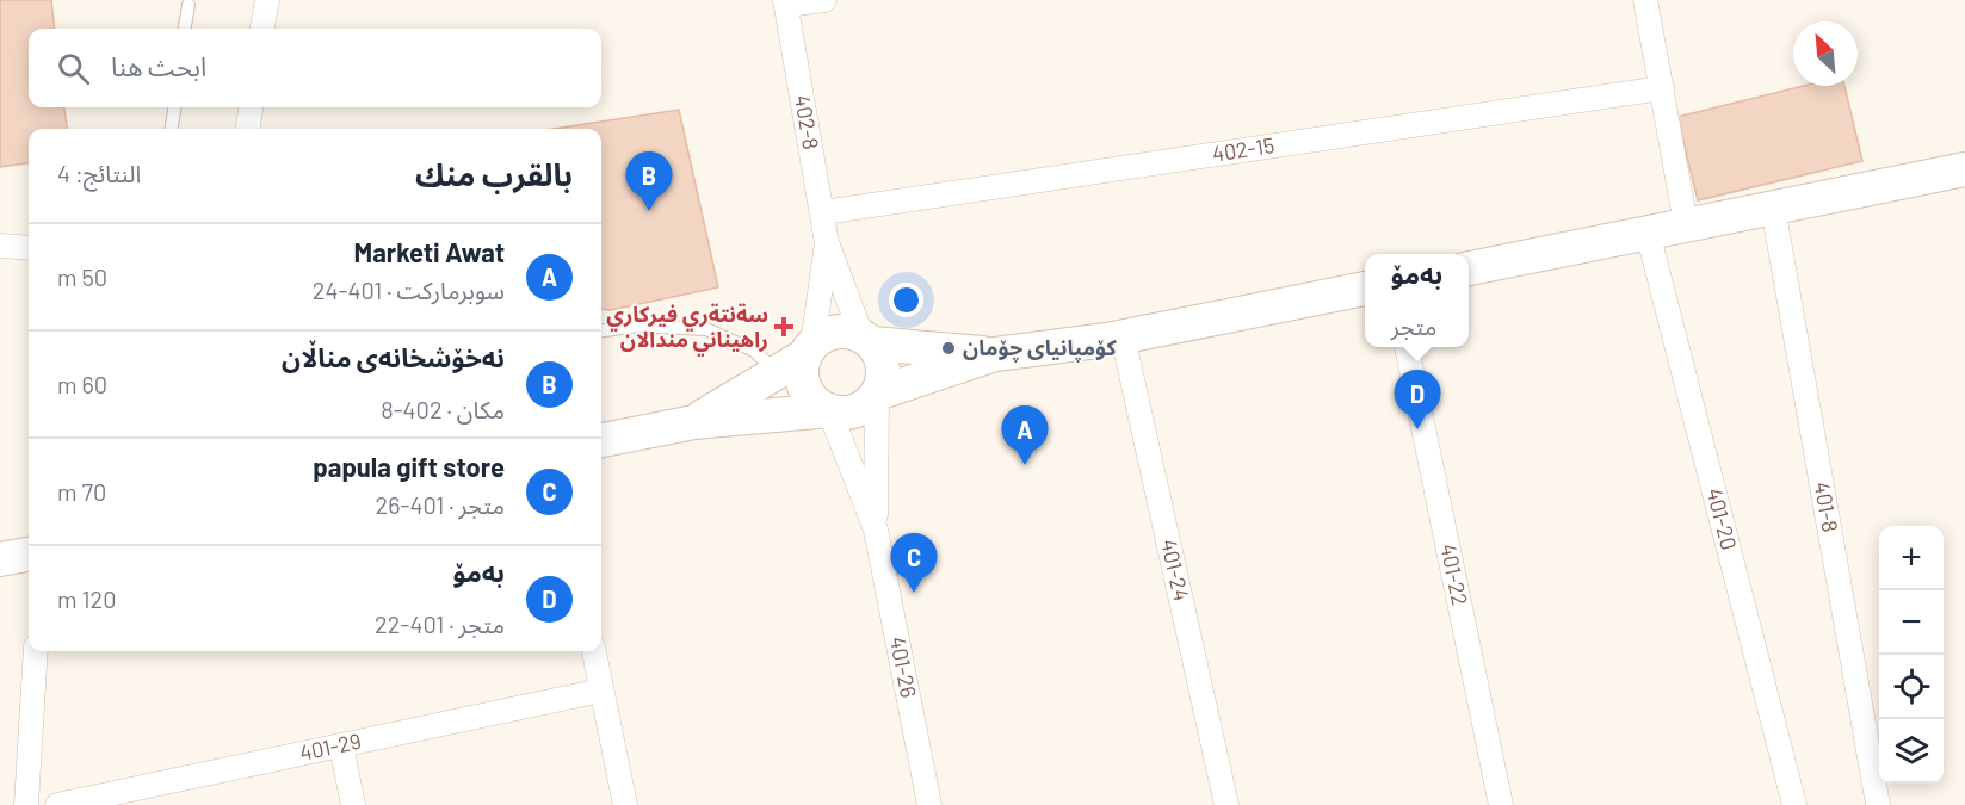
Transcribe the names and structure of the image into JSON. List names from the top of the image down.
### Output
{
  "streets": {
    "street": [
      "402-8",
      "402-15",
      "401-8",
      "401-20",
      "401-24",
      "401-22",
      "401-26",
      "401-29"
    ]
  },
  "crossings": [
    ["402-8", "402-15"]
  ],
  "places": {
    "health": ["سةنتةري فيركاري راهيناني مندالان"],
    "other": ["کۆمپانیای چۆمان"]
  },
  "north": "top left",
  "page": {
    "search": "ابحث هنا",
    "heading": ["بالقرب منك", "النتائج: 4"],
    "pins": [
      "B",
      "D",
      "A",
      "C"
    ],
    "list": [
      {
        "mark": "A",
        "name": "Marketi Awat",
        "note": "سوبرماركت · 401-24",
        "value": "50 m"
      },
      {
        "mark": "B",
        "name": "نەخۆشخانەی مناڵان",
        "note": "مكان · 402-8",
        "value": "60 m"
      },
      {
        "mark": "C",
        "name": "papula gift store",
        "note": "متجر · 401-26",
        "value": "70 m"
      },
      {
        "mark": "D",
        "name": "بەمۆ",
        "note": "متجر · 401-22",
        "value": "120 m"
      }
    ],
    "popup": ["بەمۆ", "متجر"],
    "map_buttons": ["+", "−"]
  }
}
